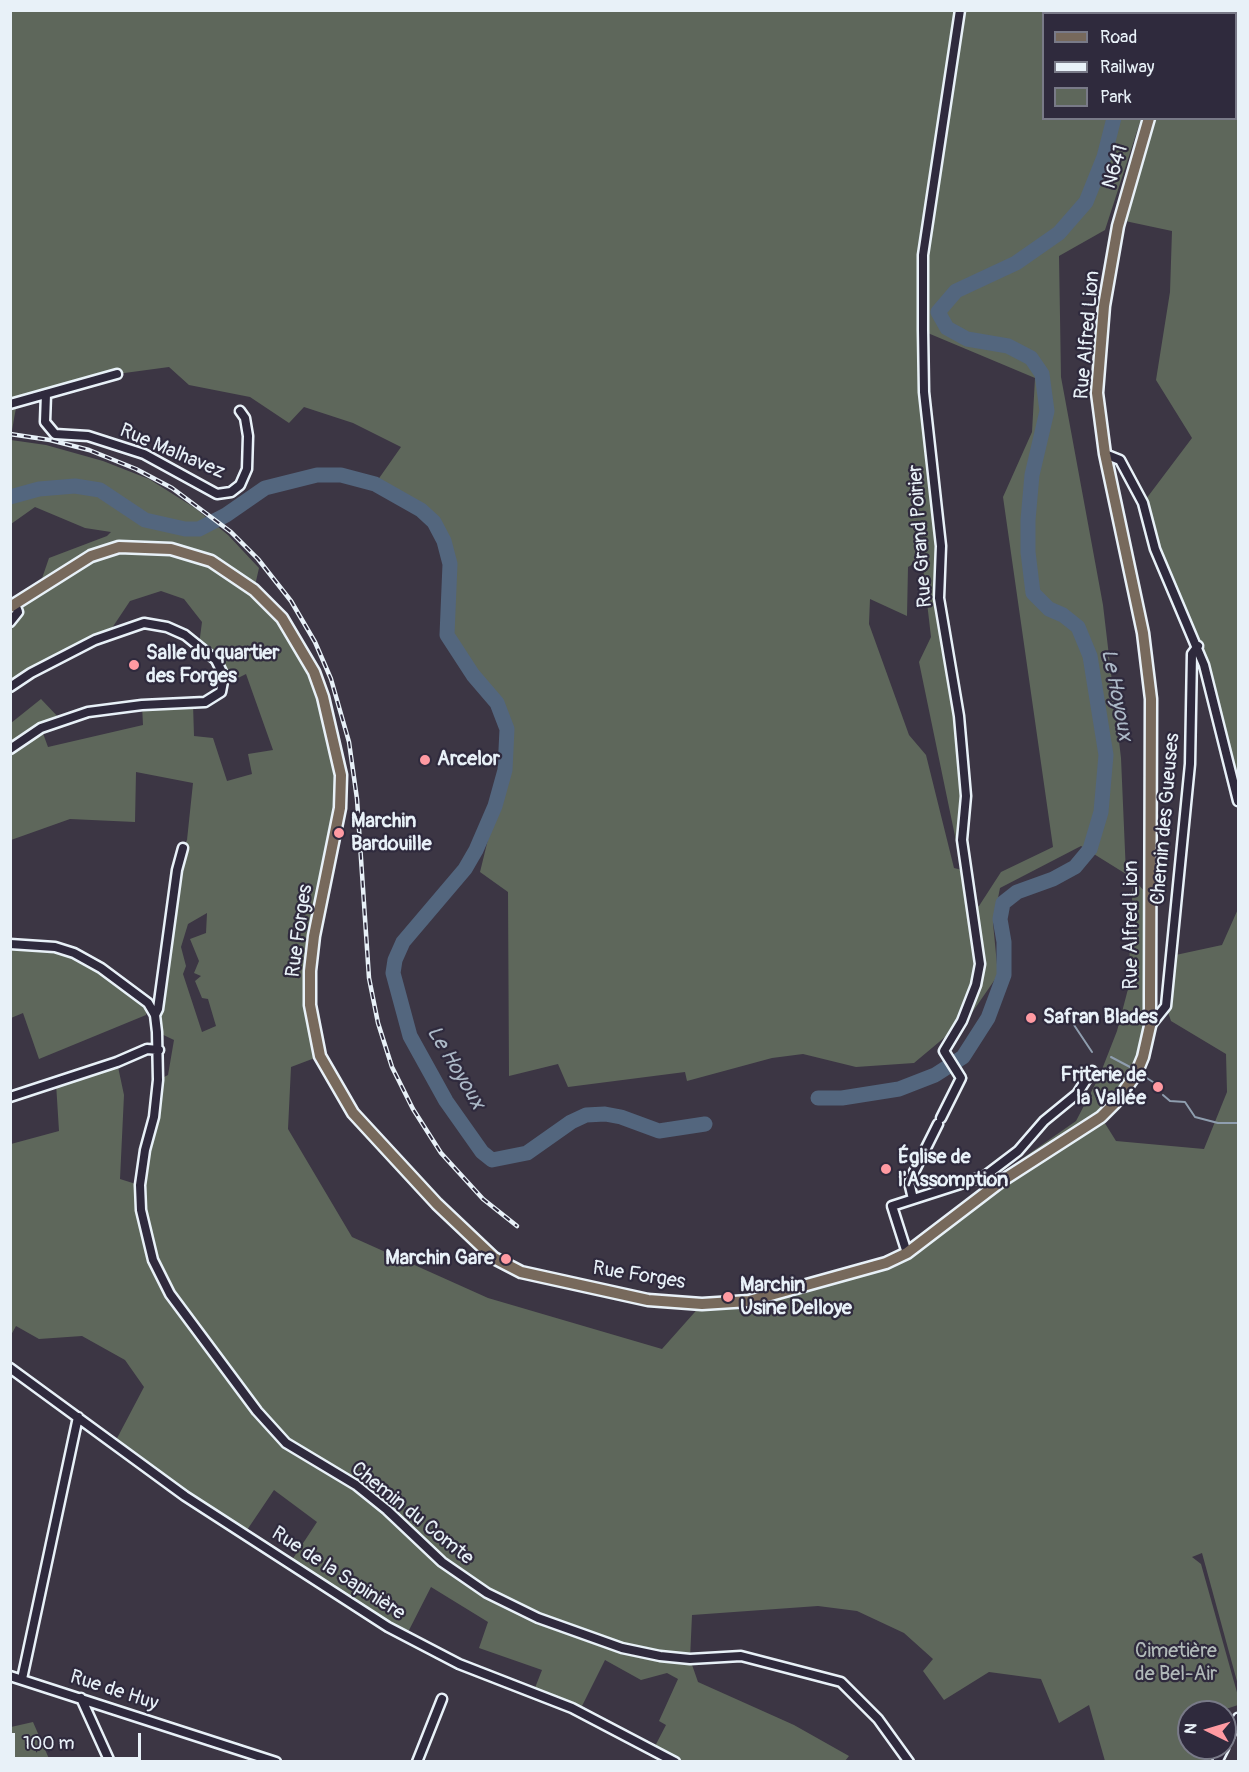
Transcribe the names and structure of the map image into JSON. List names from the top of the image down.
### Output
{
  "streets": {
    "main road": ["N641", "Rue Alfred Lion", "Rue Forges"],
    "street": [
      "Rue Malhavez",
      "Rue Grand Poirier",
      "Chemin des Gueuses",
      "Chemin du Comte",
      "Rue de la Sapinière",
      "Rue de Huy"
    ]
  },
  "crossings": [
    ["N641", "Rue Alfred Lion"],
    ["Rue Alfred Lion", "Chemin des Gueuses"],
    ["Rue Alfred Lion", "Rue Forges"]
  ],
  "water": ["Le Hoyoux"],
  "parks": ["Cimetière de Bel-Air"],
  "places": [
    "Salle du quartier des Forges",
    "Arcelor",
    "Marchin Bardouille",
    "Safran Blades",
    "Friterie de la Vallée",
    "Église de l'Assomption",
    "Marchin Gare",
    "Marchin Usine Delloye"
  ],
  "legend": ["Road", "Railway", "Park"],
  "scale_bar": "100 m",
  "north": "left"
}
